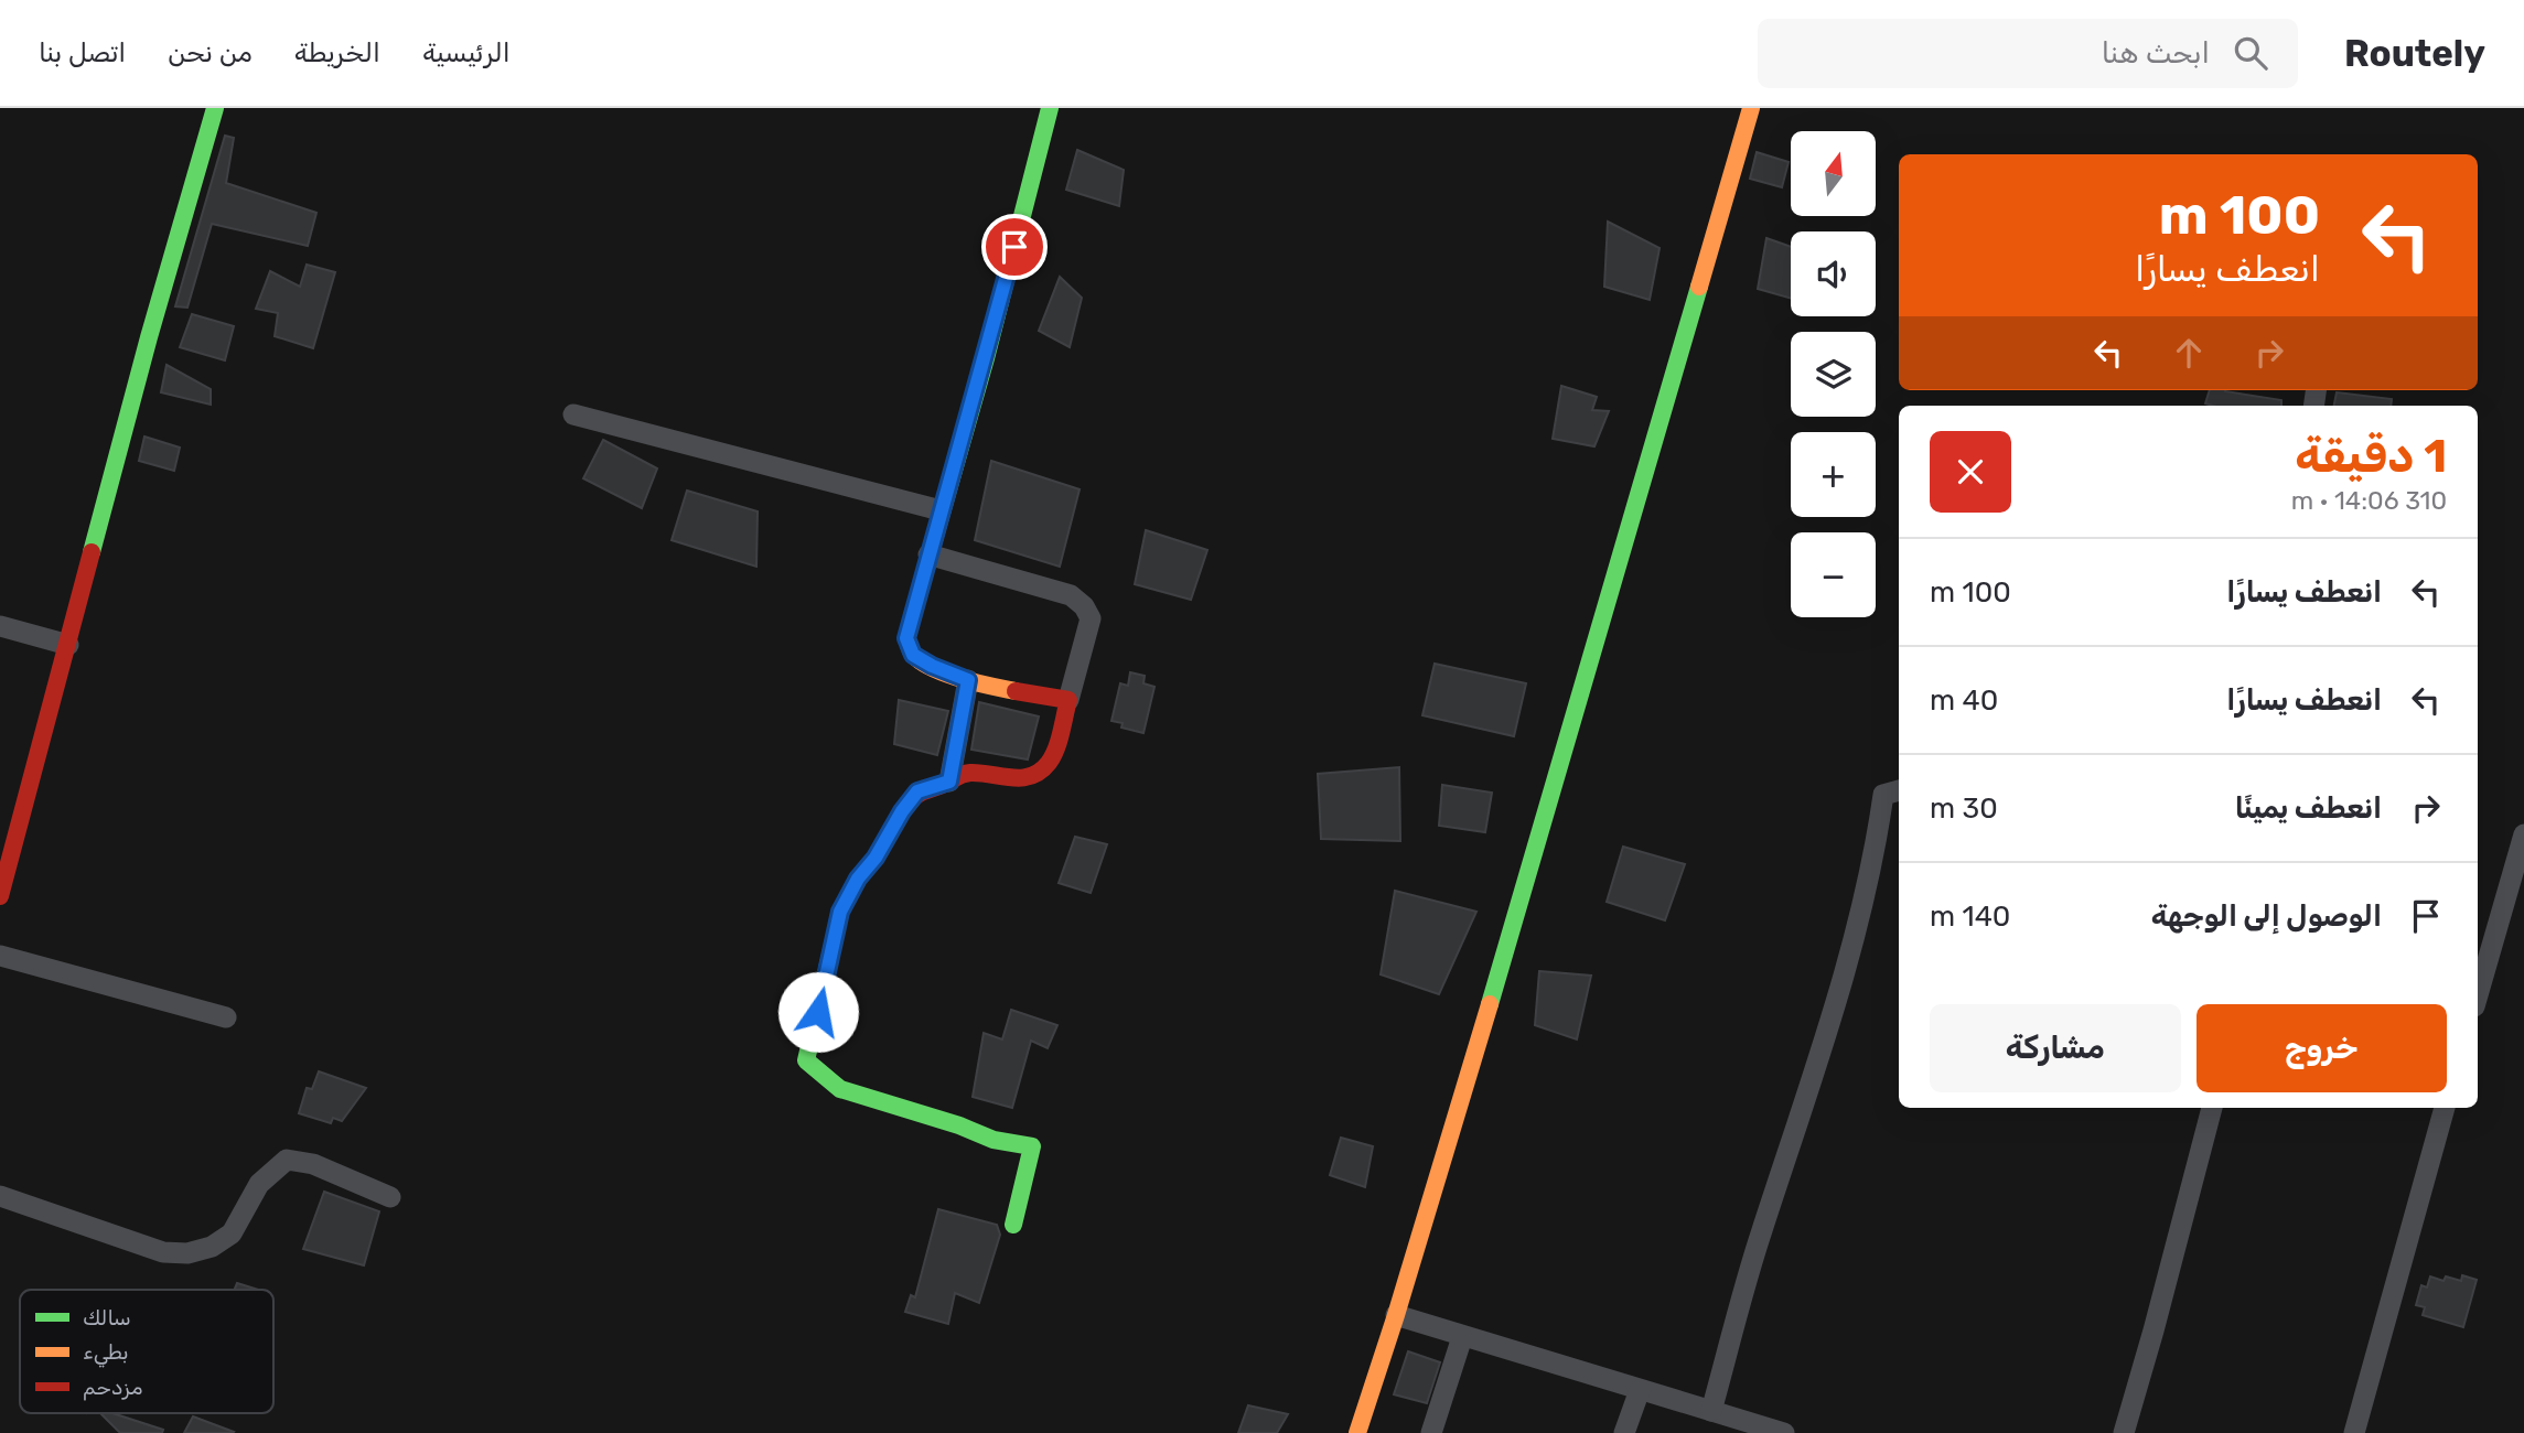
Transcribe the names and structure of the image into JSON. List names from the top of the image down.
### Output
{
  "legend": ["سالك", "بطيء", "مزدحم"],
  "north": "top",
  "page": {
    "header": "Routely",
    "search": "ابحث هنا",
    "nav": [
      "الرئيسية",
      "الخريطة",
      "من نحن",
      "اتصل بنا"
    ],
    "map_buttons": ["+", "−"],
    "turn": ["100 m", "انعطف يسارًا"],
    "heading": ["1 دقيقة", "310 m · 14:06"],
    "list": [
      {
        "name": "انعطف يسارًا",
        "value": "100 m"
      },
      {
        "name": "انعطف يسارًا",
        "value": "40 m"
      },
      {
        "name": "انعطف يمينًا",
        "value": "30 m"
      },
      {
        "name": "الوصول إلى الوجهة",
        "value": "140 m"
      }
    ],
    "buttons": ["خروج", "مشاركة"]
  }
}
